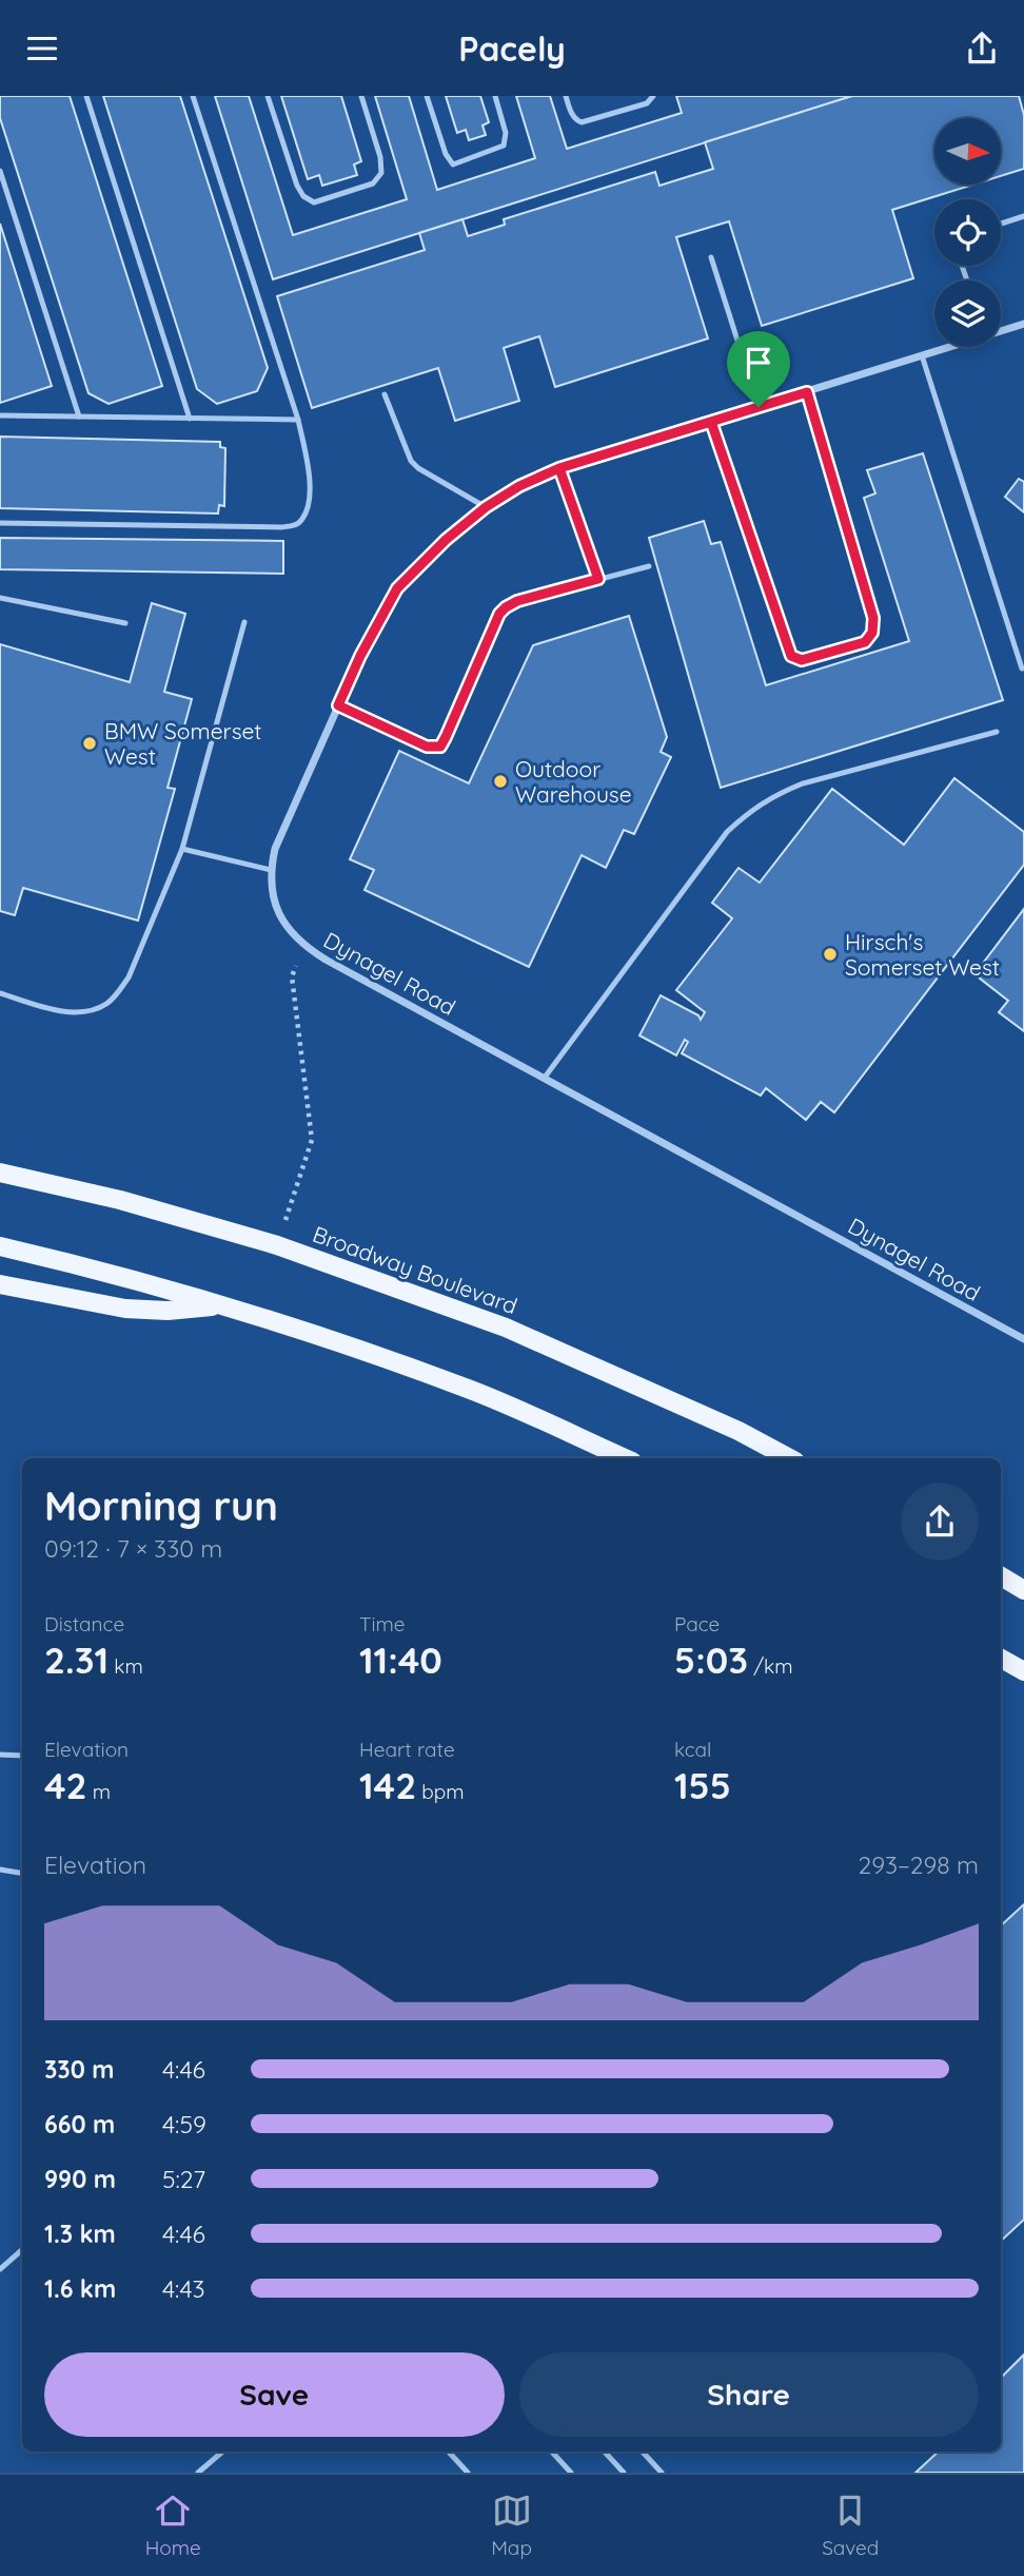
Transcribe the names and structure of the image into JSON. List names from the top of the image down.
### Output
{
  "streets": {
    "main road": ["Broadway Boulevard"],
    "street": ["Dynagel Road"]
  },
  "places": ["BMW Somerset West", "Outdoor Warehouse", "Hirsch's Somerset West"],
  "north": "right",
  "page": {
    "header": "Pacely",
    "heading": ["Morning run", "09:12 · 7 × 330 m"],
    "stats": [
      ["Distance", "2.31 km"],
      ["Time", "11:40"],
      ["Pace", "5:03 /km"],
      ["Elevation", "42 m"],
      ["Heart rate", "142 bpm"],
      ["kcal", "155"]
    ],
    "chart": ["Elevation", "293–298 m"],
    "list": [
      {
        "name": "330 m",
        "note": "4:46"
      },
      {
        "name": "660 m",
        "note": "4:59"
      },
      {
        "name": "990 m",
        "note": "5:27"
      },
      {
        "name": "1.3 km",
        "note": "4:46"
      },
      {
        "name": "1.6 km",
        "note": "4:43"
      }
    ],
    "buttons": ["Save", "Share"],
    "tabs": ["Home", "Map", "Saved"]
  }
}
